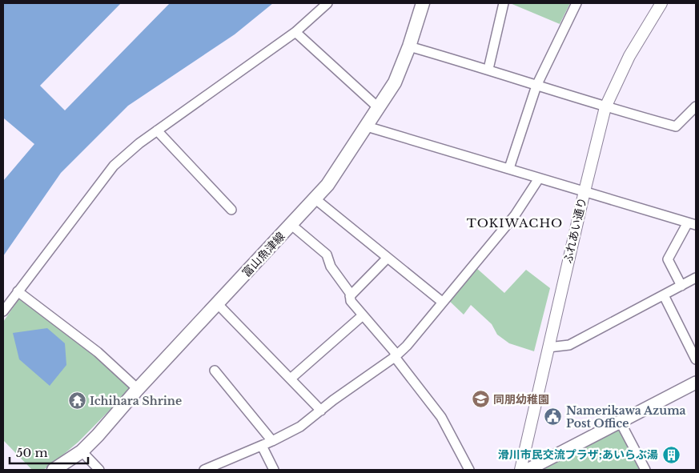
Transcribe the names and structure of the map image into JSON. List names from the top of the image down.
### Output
{
  "streets": {
    "main road": ["富山魚津線"],
    "street": ["ふれあい通り"]
  },
  "districts": ["TOKIWACHO"],
  "places": {
    "school or university": ["同朋幼稚園"],
    "temple": ["Ichihara Shrine"],
    "public building": ["Namerikawa Azuma Post Office"],
    "building": ["滑川市民交流プラザ;あいらぶ湯"]
  },
  "scale_bar": "50 m"
}
